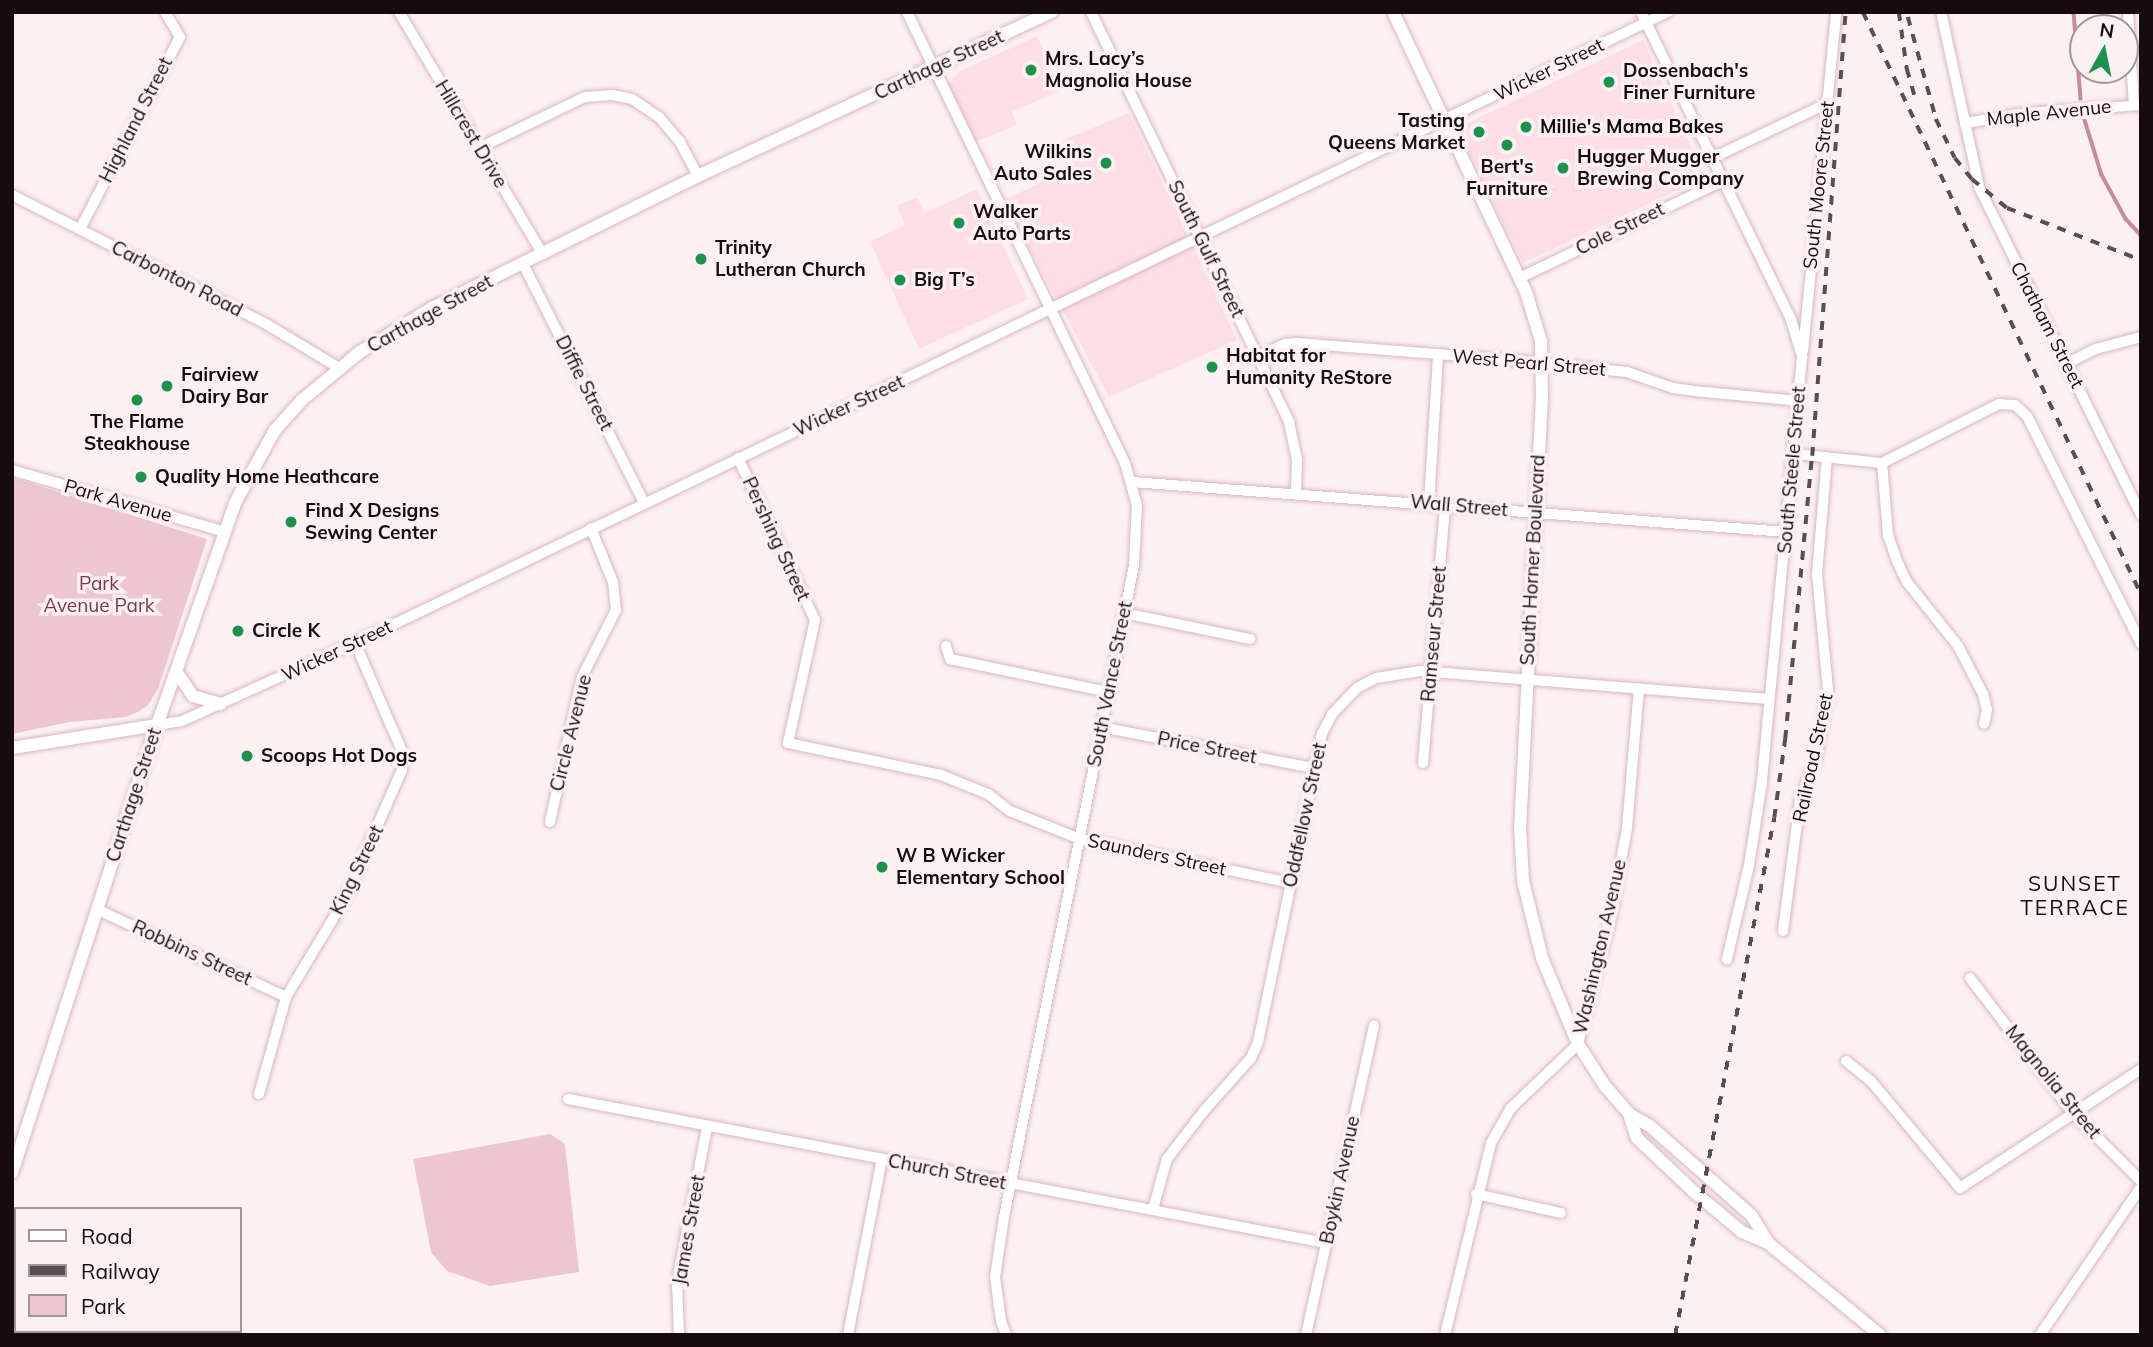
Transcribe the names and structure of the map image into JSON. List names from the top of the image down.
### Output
{
  "streets": {
    "main road": ["Carthage Street", "Wicker Street", "South Horner Boulevard"],
    "street": [
      "Maple Avenue",
      "Highland Street",
      "Hillcrest Drive",
      "South Moore Street",
      "Cole Street",
      "South Gulf Street",
      "Carbonton Road",
      "Chatham Street",
      "West Pearl Street",
      "Diffie Street",
      "South Steele Street",
      "Park Avenue",
      "Wall Street",
      "Pershing Street",
      "Ramseur Street",
      "South Vance Street",
      "Circle Avenue",
      "Price Street",
      "Railroad Street",
      "Oddfellow Street",
      "Saunders Street",
      "King Street",
      "Washington Avenue",
      "Robbins Street",
      "Magnolia Street",
      "Church Street",
      "Boykin Avenue",
      "James Street"
    ]
  },
  "crossings": [
    ["Carthage Street", "Wicker Street"],
    ["Carthage Street", "Hillcrest Drive"],
    ["Carthage Street", "Carbonton Road"],
    ["Carthage Street", "Diffie Street"],
    ["Carthage Street", "Park Avenue"],
    ["Carthage Street", "South Vance Street"],
    ["Carthage Street", "Robbins Street"],
    ["Wicker Street", "South Gulf Street"],
    ["Wicker Street", "Diffie Street"],
    ["Wicker Street", "South Steele Street"],
    ["Wicker Street", "Pershing Street"],
    ["Wicker Street", "South Horner Boulevard"],
    ["Wicker Street", "South Vance Street"],
    ["Wicker Street", "Circle Avenue"],
    ["Wicker Street", "King Street"],
    ["Maple Avenue", "Chatham Street"],
    ["Highland Street", "Carbonton Road"],
    ["South Moore Street", "South Steele Street"],
    ["Cole Street", "South Steele Street"],
    ["Cole Street", "South Horner Boulevard"],
    ["South Gulf Street", "West Pearl Street"],
    ["South Gulf Street", "Wall Street"],
    ["West Pearl Street", "South Steele Street"],
    ["West Pearl Street", "South Horner Boulevard"],
    ["South Steele Street", "Wall Street"],
    ["South Steele Street", "Oddfellow Street"],
    ["Wall Street", "South Horner Boulevard"],
    ["Wall Street", "Ramseur Street"],
    ["Wall Street", "South Vance Street"],
    ["Pershing Street", "Saunders Street"],
    ["South Horner Boulevard", "Oddfellow Street"],
    ["South Horner Boulevard", "Washington Avenue"],
    ["Ramseur Street", "Oddfellow Street"],
    ["South Vance Street", "Price Street"],
    ["South Vance Street", "Saunders Street"],
    ["South Vance Street", "Church Street"],
    ["Price Street", "Oddfellow Street"],
    ["Oddfellow Street", "Saunders Street"],
    ["Oddfellow Street", "Washington Avenue"],
    ["Oddfellow Street", "Church Street"],
    ["King Street", "Robbins Street"],
    ["Church Street", "Boykin Avenue"],
    ["Church Street", "James Street"]
  ],
  "districts": ["SUNSET TERRACE"],
  "parks": ["Park Avenue Park"],
  "places": [
    "Mrs. Lacy’s Magnolia House",
    "Dossenbach's Finer Furniture",
    "Millie's Mama Bakes",
    "Tasting Queens Market",
    "Bert's Furniture",
    "Wilkins Auto Sales",
    "Hugger Mugger Brewing Company",
    "Walker Auto Parts",
    "Trinity Lutheran Church",
    "Big T’s",
    "Habitat for Humanity ReStore",
    "Fairview Dairy Bar",
    "The Flame Steakhouse",
    "Quality Home Heathcare",
    "Find X Designs Sewing Center",
    "Circle K",
    "Scoops Hot Dogs",
    "W B Wicker Elementary School"
  ],
  "legend": ["Road", "Railway", "Park"],
  "north": "top"
}
